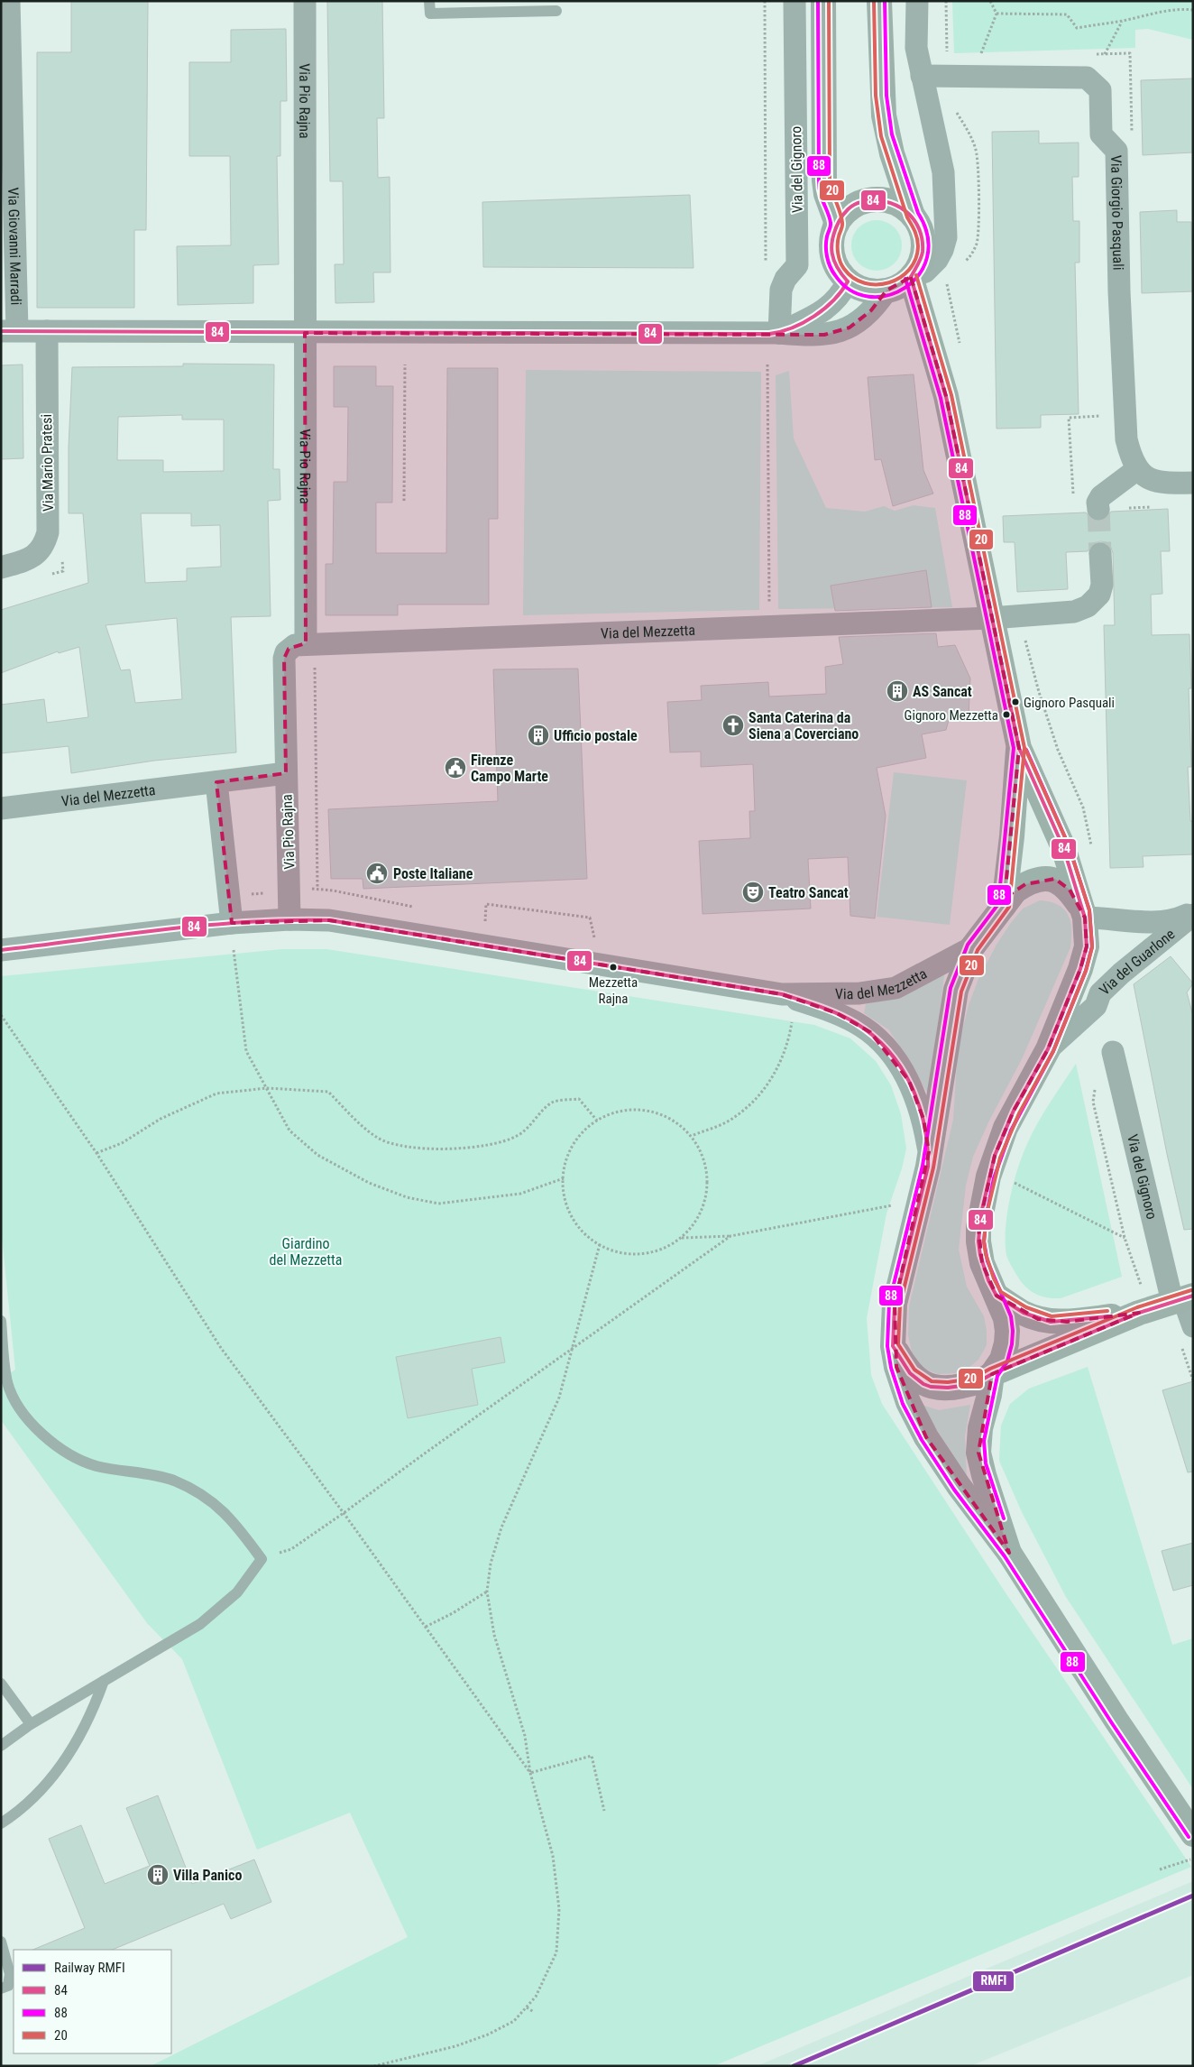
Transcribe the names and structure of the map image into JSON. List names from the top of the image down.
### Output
{
  "streets": {
    "main road": ["Via del Gignoro"],
    "street": [
      "Via Pio Rajna",
      "Via Giorgio Pasquali",
      "Via Giovanni Marradi",
      "Via Mario Pratesi",
      "Via del Mezzetta",
      "Via del Guarlone"
    ]
  },
  "crossings": [
    ["Via Pio Rajna", "Via del Mezzetta"]
  ],
  "parks": ["Giardino del Mezzetta"],
  "places": {
    "building": ["AS Sancat", "Ufficio postale", "Villa Panico"],
    "other": ["Gignoro Pasquali", "Gignoro Mezzetta", "Mezzetta Rajna"],
    "church": ["Santa Caterina da Siena a Coverciano"],
    "public building": ["Firenze Campo Marte", "Poste Italiane"],
    "theatre": ["Teatro Sancat"]
  },
  "lines": [
    "transit line 88",
    "transit line 20",
    "transit line 84",
    "rail line RMFI"
  ],
  "legend": [
    "Railway RMFI",
    "84",
    "88",
    "20"
  ]
}
